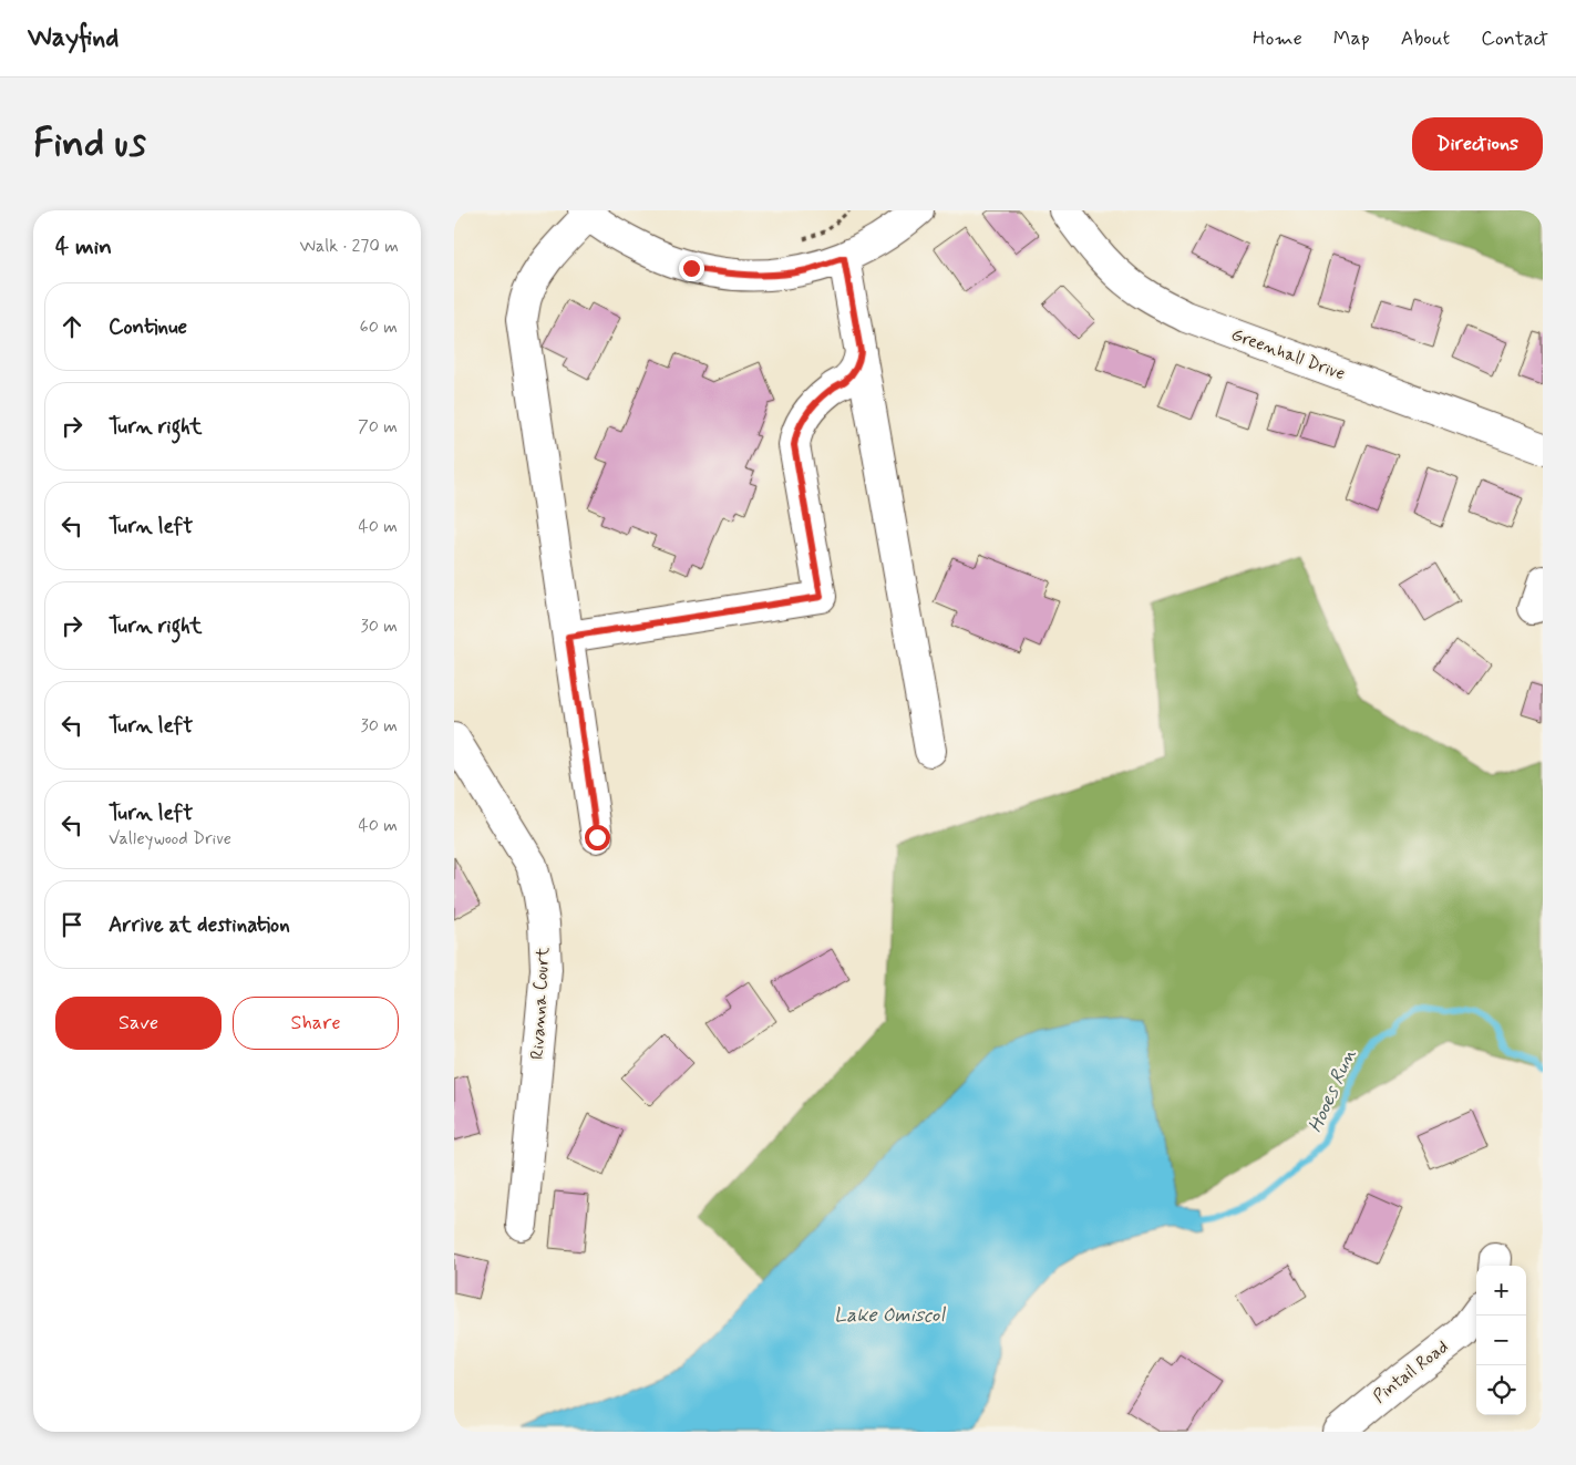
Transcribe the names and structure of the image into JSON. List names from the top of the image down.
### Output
{
  "streets": {
    "street": ["Greenhall Drive", "Rivanna Court", "Pintail Road"]
  },
  "water": ["Hooes Run", "Lake Omiscol"],
  "page": {
    "header": "Wayfind",
    "nav": [
      "Home",
      "Map",
      "About",
      "Contact"
    ],
    "buttons": [
      "Directions",
      ["Save", "Share"]
    ],
    "title": "Find us",
    "heading": ["4 min", "Walk · 270 m"],
    "list": [
      ["Continue", "60 m"],
      ["Turn right", "70 m"],
      ["Turn left", "40 m"],
      ["Turn right", "30 m"],
      ["Turn left", "30 m"],
      ["Turn left", "Valleywood Drive", "40 m"],
      "Arrive at destination"
    ],
    "map_buttons": ["+", "−"]
  }
}
